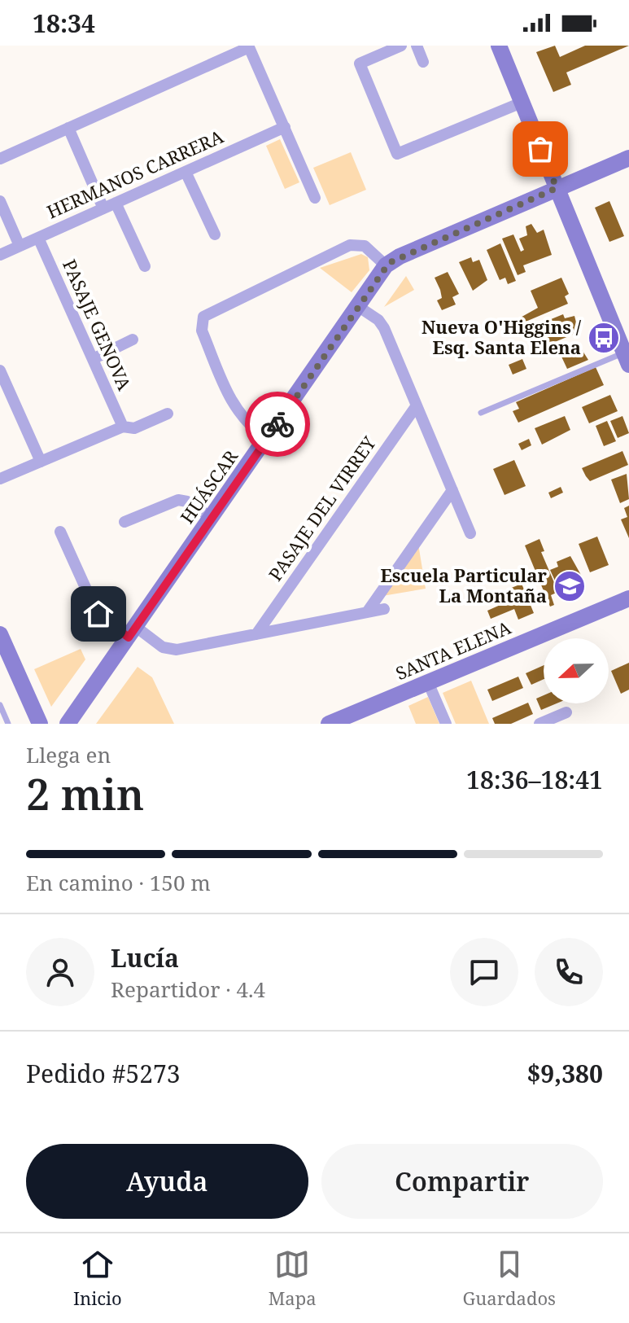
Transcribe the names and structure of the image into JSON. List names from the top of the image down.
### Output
{
  "streets": {
    "street": [
      "HERMANOS CARRERA",
      "PASAJE GENOVA",
      "HUÁSCAR",
      "PASAJE DEL VIRREY",
      "SANTA ELENA"
    ]
  },
  "crossings": [
    ["HERMANOS CARRERA", "PASAJE GENOVA"]
  ],
  "places": {
    "bus stop": ["Nueva O'Higgins / Esq. Santa Elena"],
    "school or university": ["Escuela Particular La Montaña"]
  },
  "north": "left",
  "page": {
    "status": "18:34",
    "heading": ["2 min", "Llega en", "18:36–18:41"],
    "panel": [
      "Lucía",
      "Repartidor · 4.4",
      "Pedido #5273",
      "$9,380"
    ],
    "bar": "En camino · 150 m",
    "buttons": ["Ayuda", "Compartir"],
    "tabs": ["Inicio", "Mapa", "Guardados"]
  }
}
